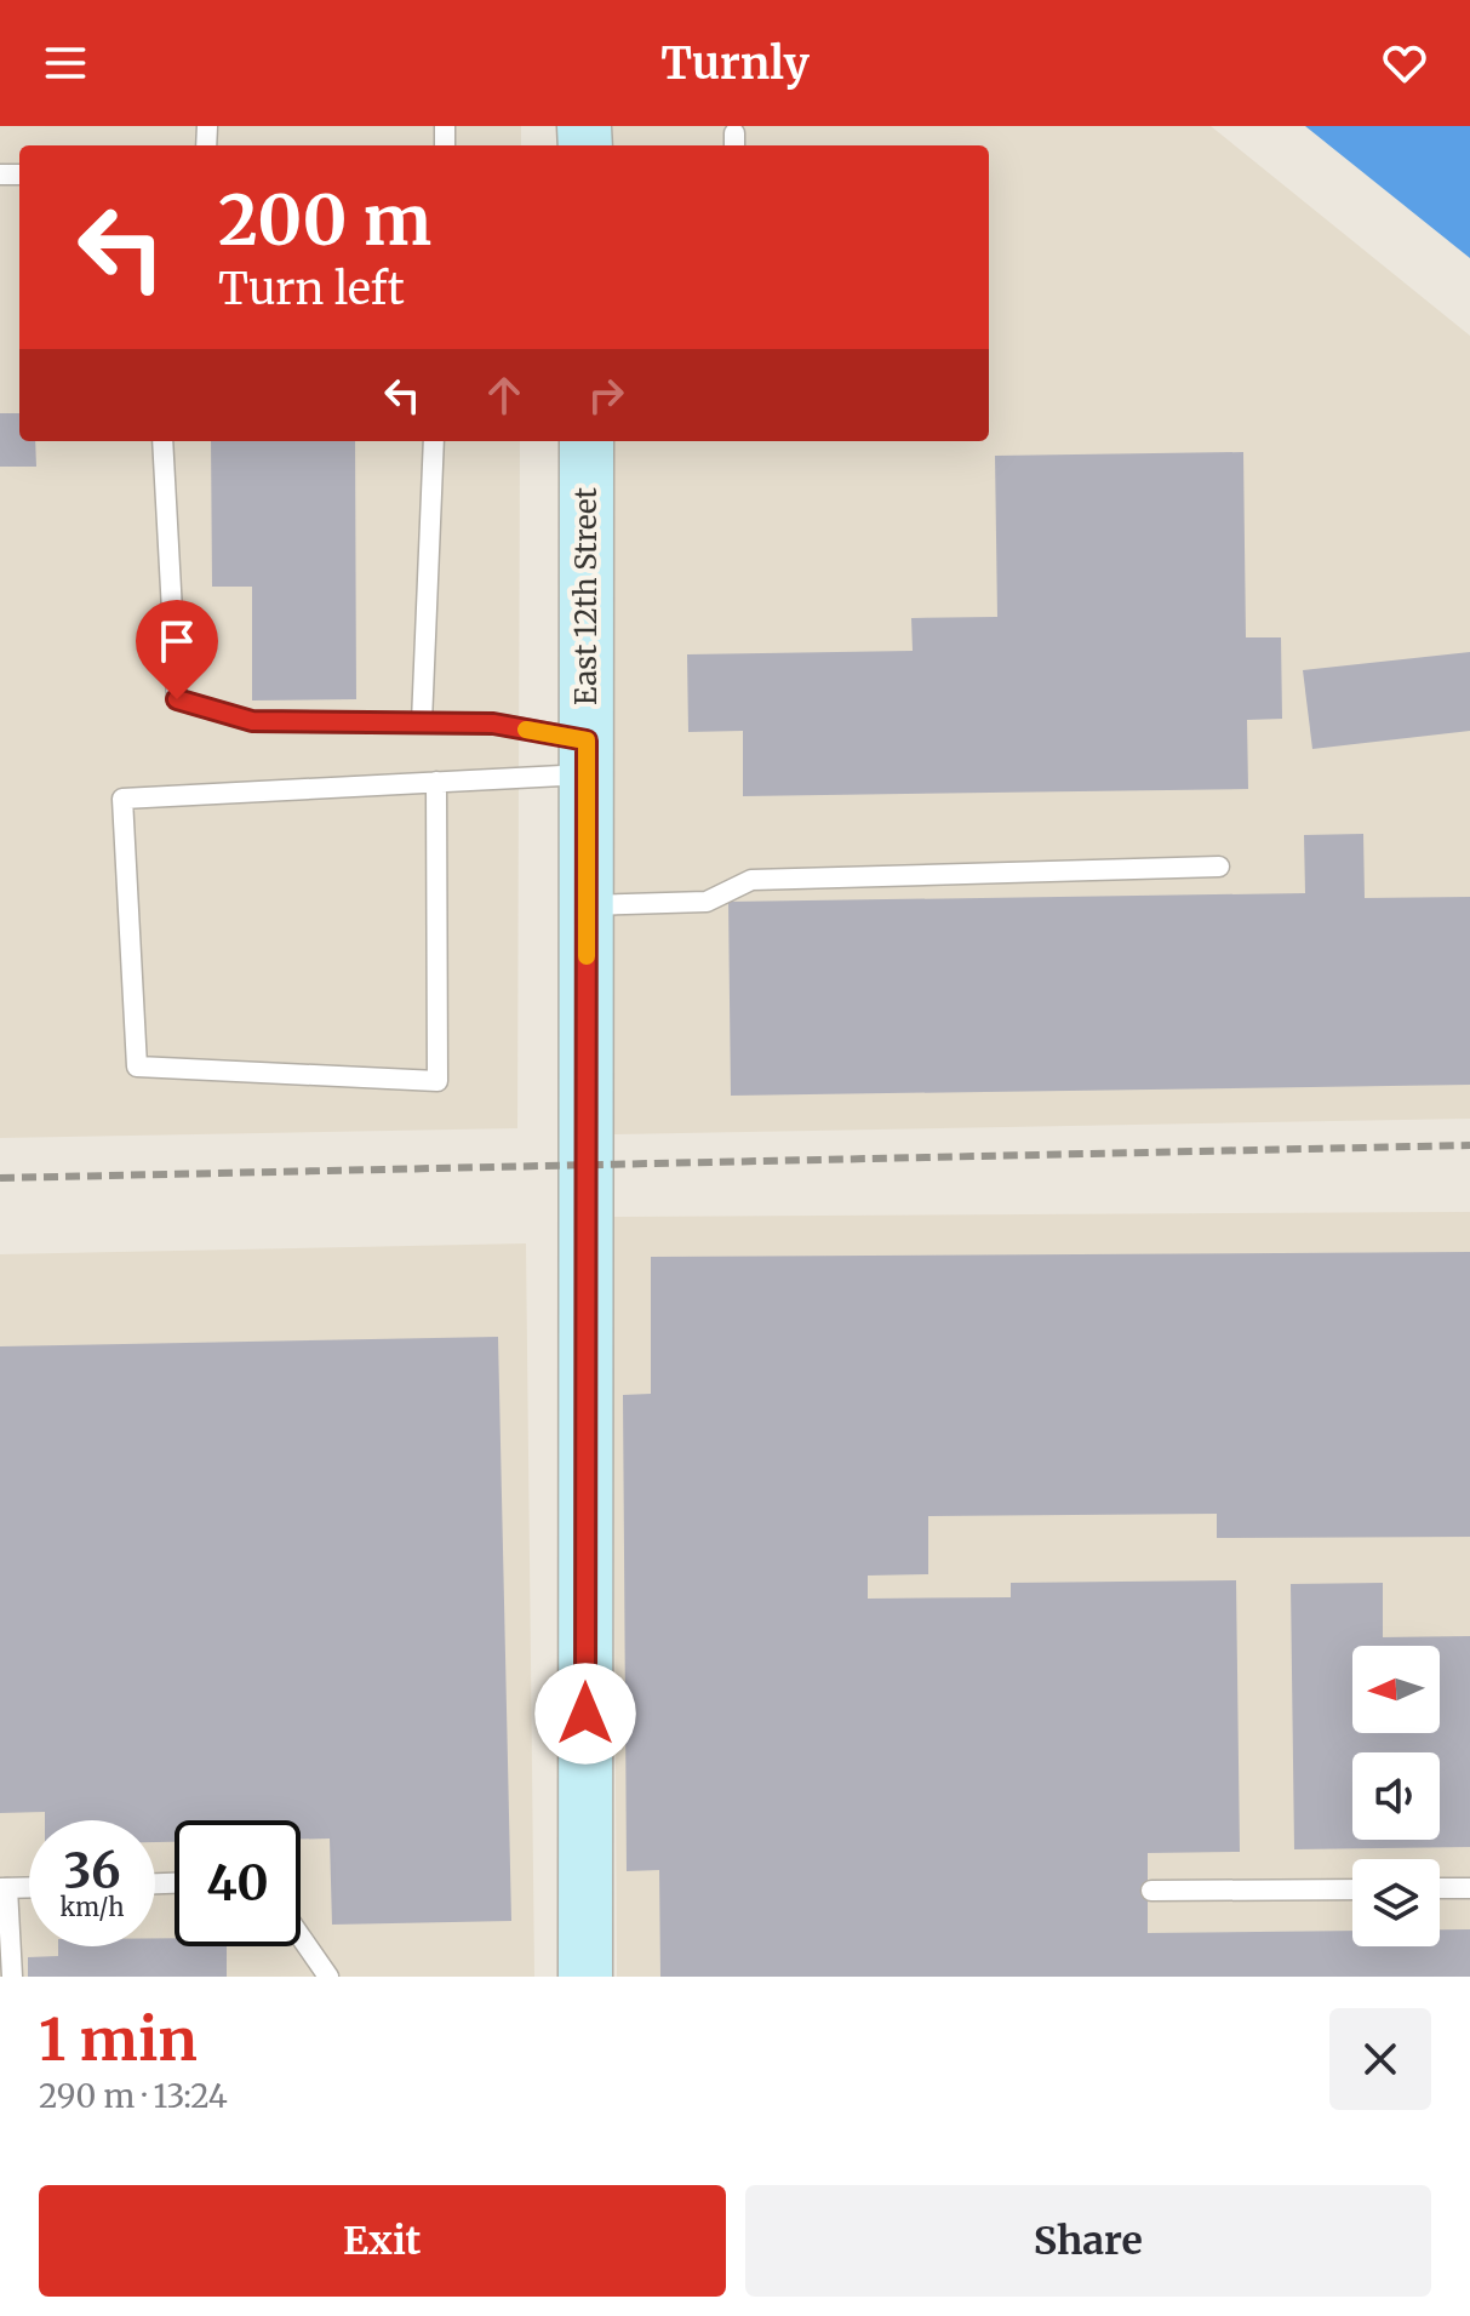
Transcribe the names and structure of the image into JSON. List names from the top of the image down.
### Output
{
  "streets": {
    "street": ["East 12th Street"]
  },
  "north": "left",
  "page": {
    "header": "Turnly",
    "turn": ["200 m", "Turn left"],
    "speed": "36 km/h",
    "limit": "40",
    "heading": ["1 min", "290 m · 13:24"],
    "buttons": ["Exit", "Share"]
  }
}
